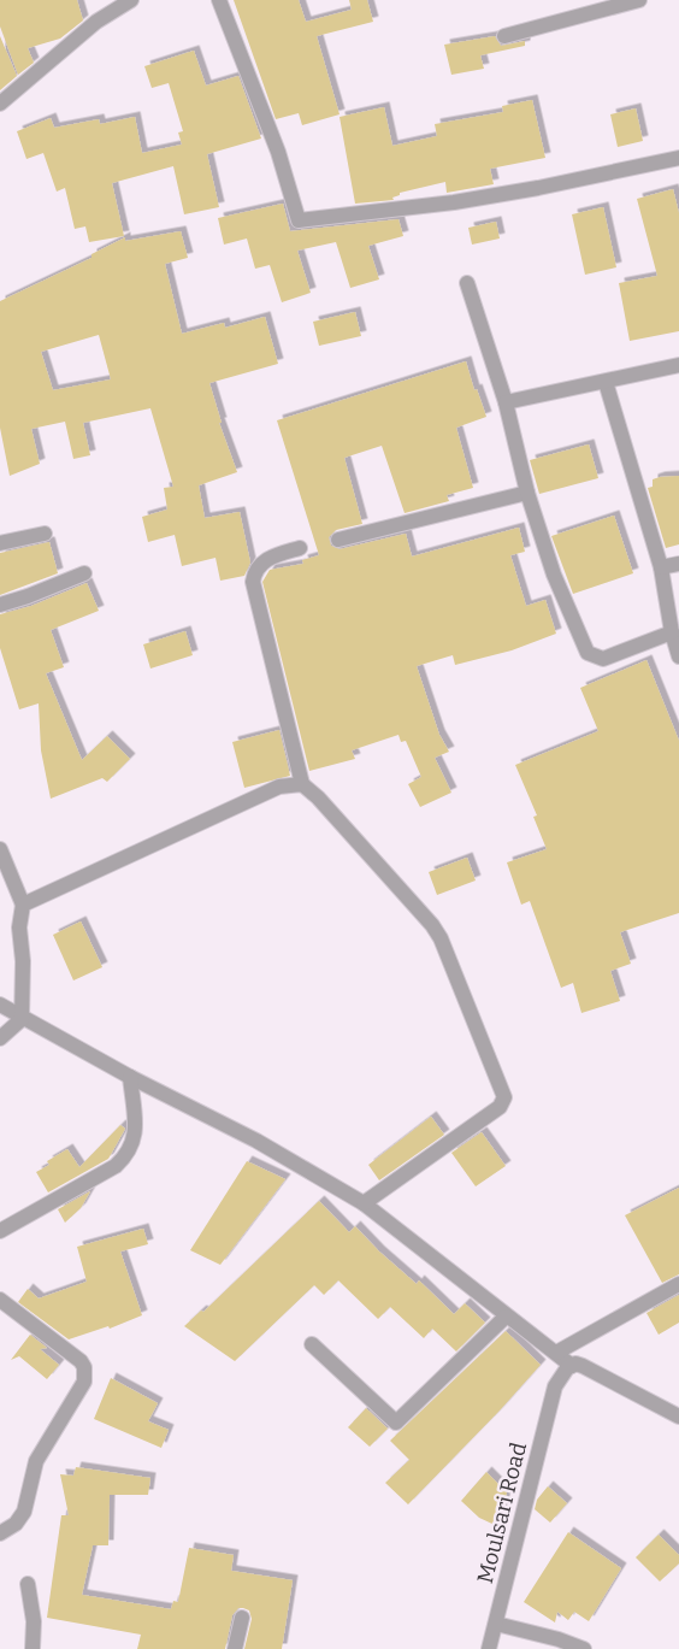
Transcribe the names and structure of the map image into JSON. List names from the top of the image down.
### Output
{
  "streets": {
    "street": ["Moulsari Road"]
  }
}
